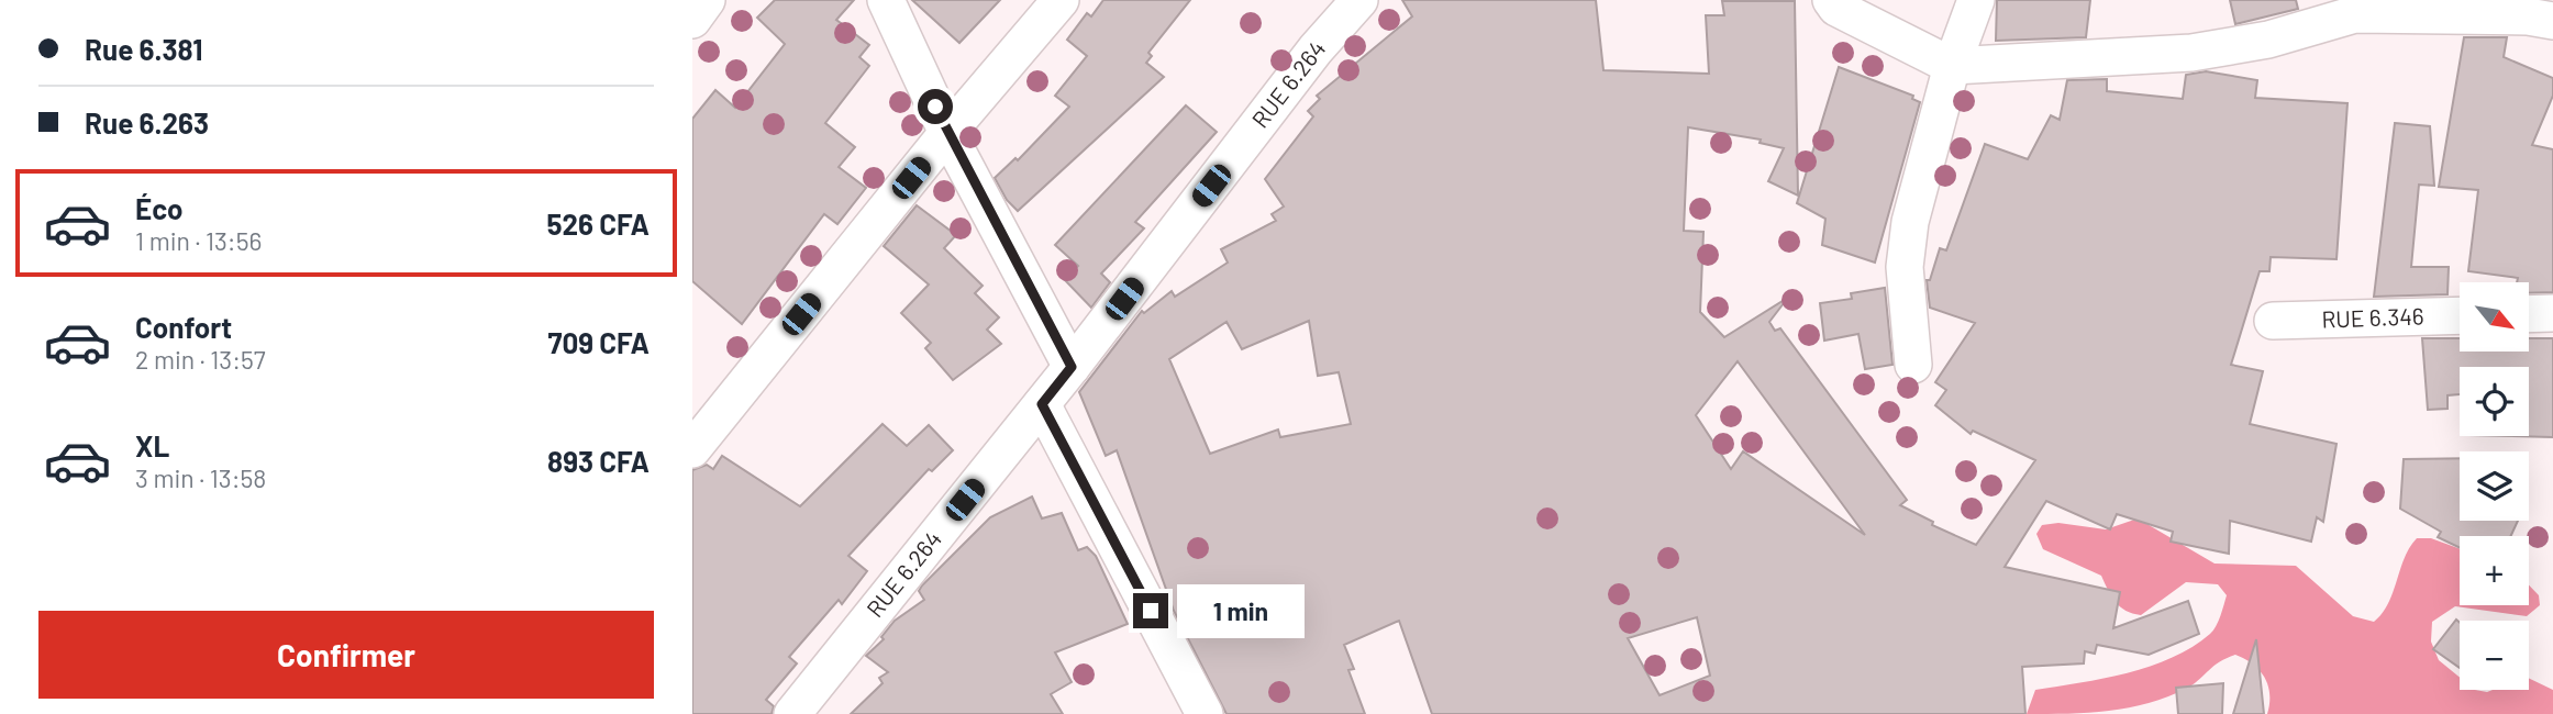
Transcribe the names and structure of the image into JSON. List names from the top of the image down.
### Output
{
  "streets": {
    "street": ["RUE 6.264", "RUE 6.346"]
  },
  "north": "bottom right",
  "page": {
    "banner": ["Rue 6.381", "Rue 6.263"],
    "list": [
      {
        "name": "Éco",
        "note": "1 min · 13:56",
        "value": "526 CFA"
      },
      {
        "name": "Confort",
        "note": "2 min · 13:57",
        "value": "709 CFA"
      },
      {
        "name": "XL",
        "note": "3 min · 13:58",
        "value": "893 CFA"
      }
    ],
    "map_buttons": ["+", "−"],
    "bubble": "1 min",
    "buttons": "Confirmer"
  }
}
